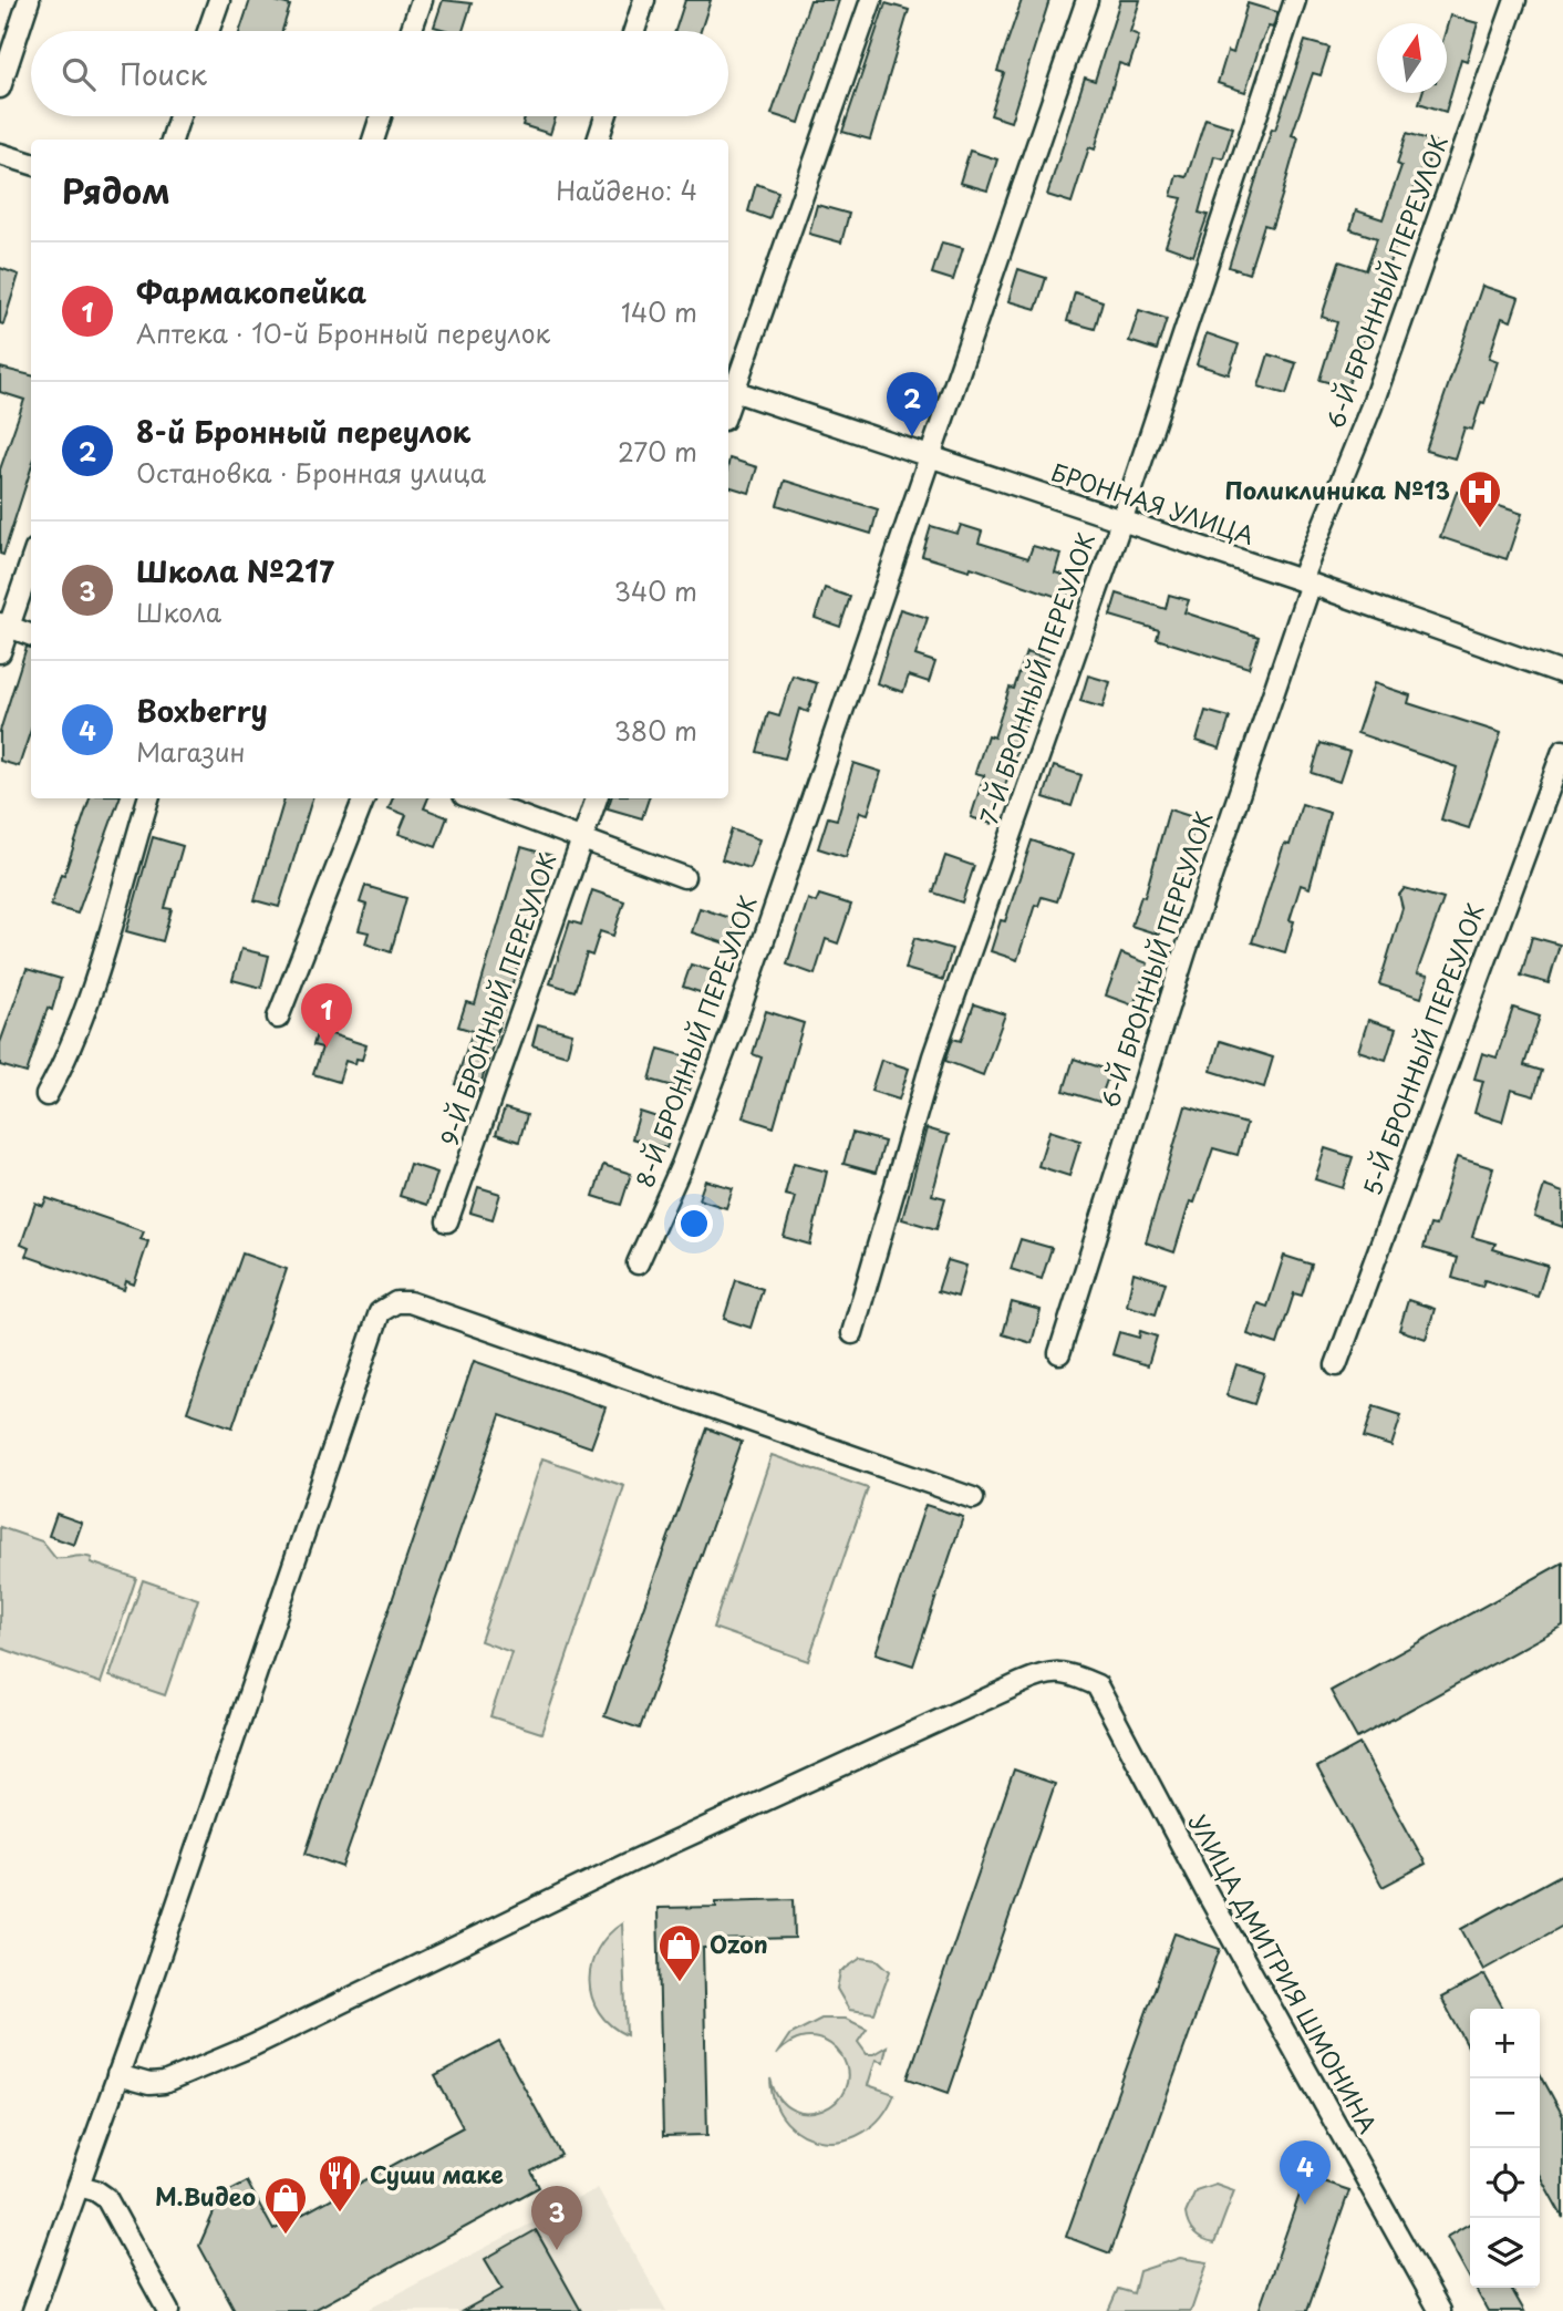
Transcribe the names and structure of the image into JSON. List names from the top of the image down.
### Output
{
  "streets": {
    "street": [
      "6-Й БРОННЫЙ ПЕРЕУЛОК",
      "БРОННАЯ УЛИЦА",
      "7-Й БРОННЫЙ ПЕРЕУЛОК",
      "9-Й БРОННЫЙ ПЕРЕУЛОК",
      "8-Й БРОННЫЙ ПЕРЕУЛОК",
      "5-Й БРОННЫЙ ПЕРЕУЛОК",
      "УЛИЦА ДМИТРИЯ ШМОНИНА"
    ]
  },
  "crossings": [
    ["6-Й БРОННЫЙ ПЕРЕУЛОК", "БРОННАЯ УЛИЦА"],
    ["БРОННАЯ УЛИЦА", "7-Й БРОННЫЙ ПЕРЕУЛОК"],
    ["БРОННАЯ УЛИЦА", "8-Й БРОННЫЙ ПЕРЕУЛОК"]
  ],
  "places": {
    "hospital": ["Поликлиника №13"],
    "shop": ["Ozon", "М.Видео"],
    "restaurant": ["Суши маке"]
  },
  "north": "top",
  "page": {
    "search": "Поиск",
    "heading": ["Рядом", "Найдено: 4"],
    "list": [
      {
        "mark": "1",
        "name": "Фармакопейка",
        "note": "Аптека · 10-й Бронный переулок",
        "value": "140 m"
      },
      {
        "mark": "2",
        "name": "8-й Бронный переулок",
        "note": "Остановка · Бронная улица",
        "value": "270 m"
      },
      {
        "mark": "3",
        "name": "Школа №217",
        "note": "Школа",
        "value": "340 m"
      },
      {
        "mark": "4",
        "name": "Boxberry",
        "note": "Магазин",
        "value": "380 m"
      }
    ],
    "pins": [
      "2",
      "1",
      "4",
      "3"
    ],
    "map_buttons": ["+", "−"]
  }
}
